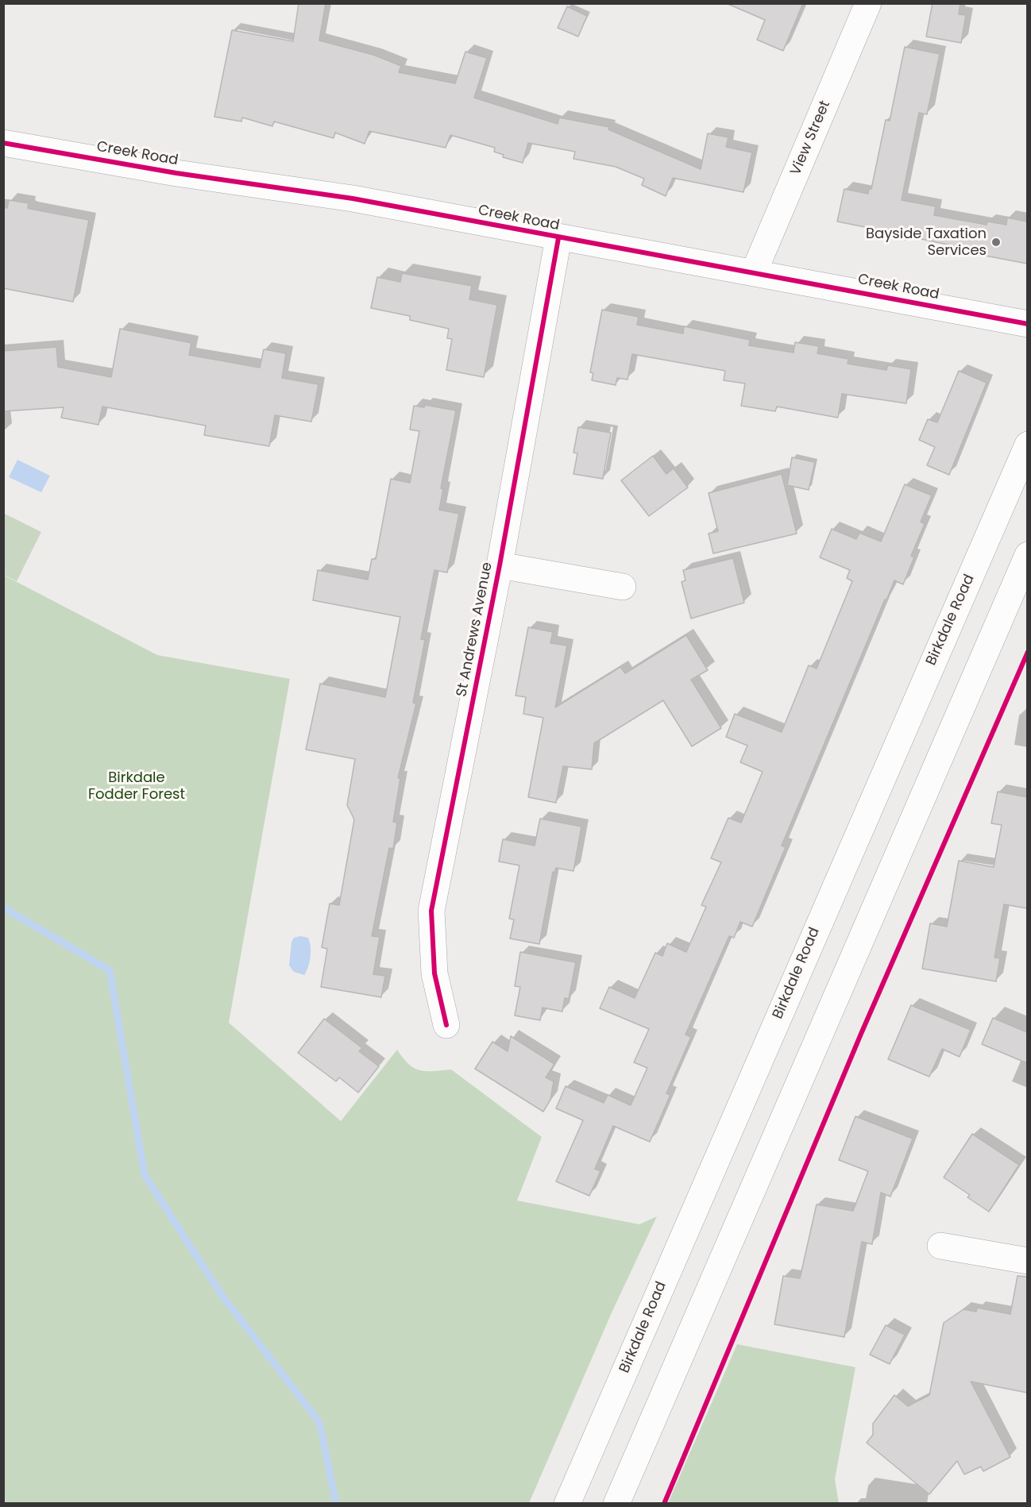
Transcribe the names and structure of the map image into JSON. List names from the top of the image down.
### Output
{
  "streets": {
    "street": [
      "View Street",
      "Creek Road",
      "Birkdale Road",
      "St Andrews Avenue"
    ]
  },
  "crossings": [
    ["View Street", "Creek Road"],
    ["Creek Road", "St Andrews Avenue"]
  ],
  "parks": ["Birkdale Fodder Forest"],
  "places": ["Bayside Taxation Services"]
}
